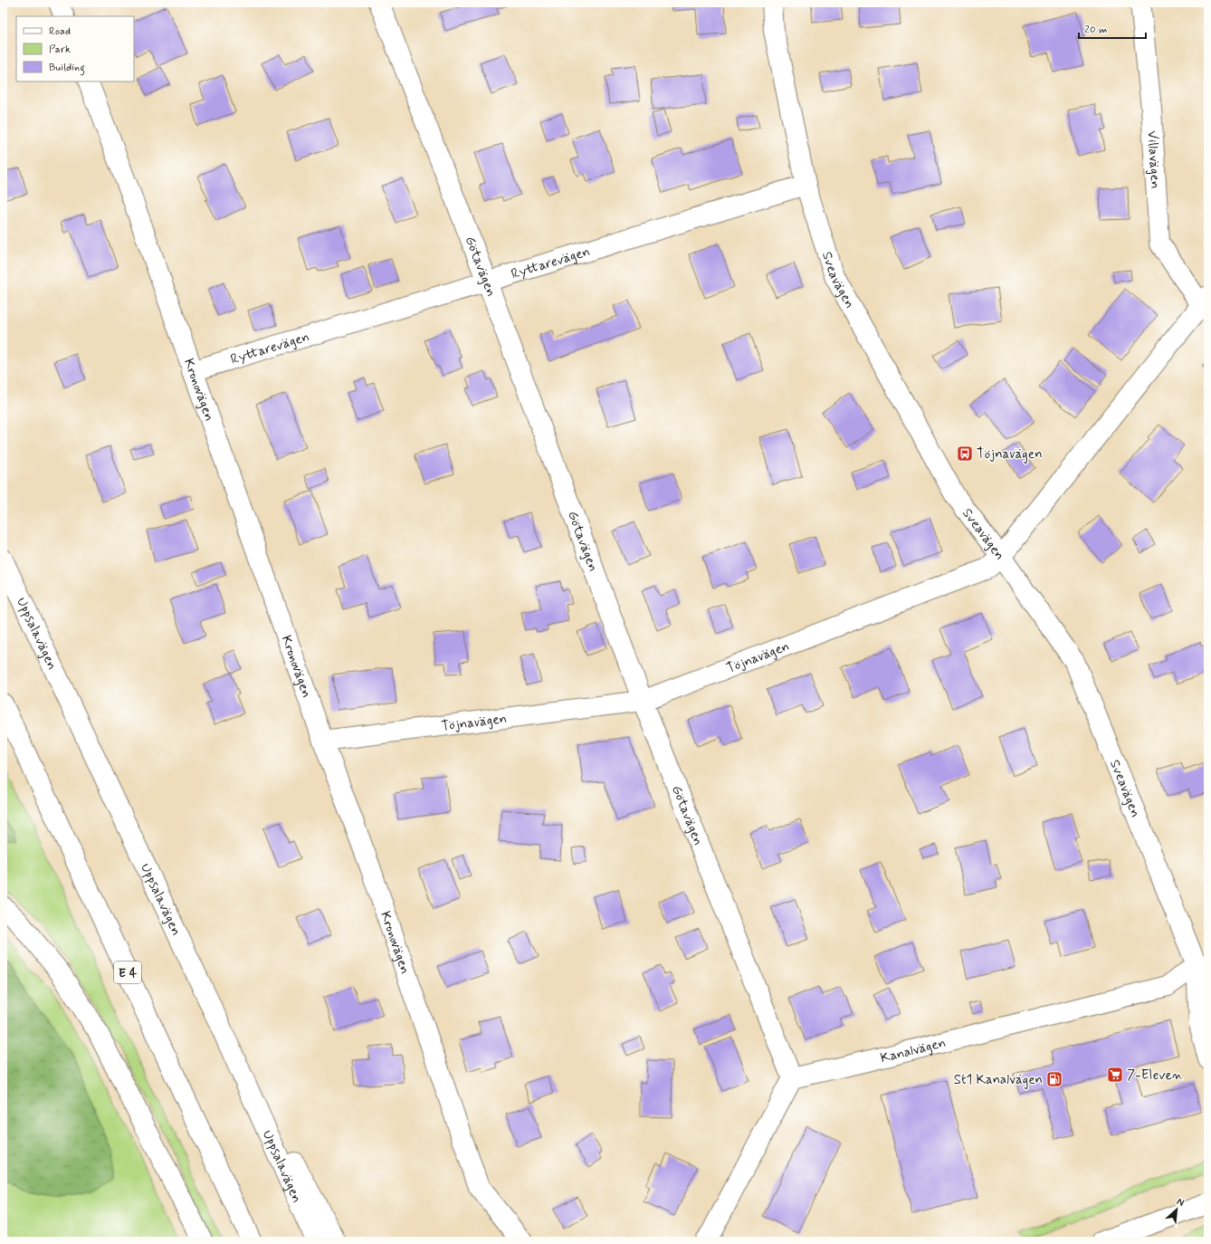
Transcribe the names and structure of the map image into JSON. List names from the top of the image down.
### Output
{
  "streets": {
    "main road": [
      "Villavägen",
      "Ryttarevägen",
      "Götavägen",
      "Sveavägen",
      "Kronovägen",
      "Uppsalavägen",
      "Töjnavägen",
      "E 4",
      "Kanalvägen"
    ]
  },
  "crossings": [
    ["Villavägen", "Töjnavägen"],
    ["Ryttarevägen", "Götavägen"],
    ["Ryttarevägen", "Sveavägen"],
    ["Ryttarevägen", "Kronovägen"],
    ["Götavägen", "Töjnavägen"],
    ["Götavägen", "Kanalvägen"],
    ["Sveavägen", "Töjnavägen"],
    ["Sveavägen", "Kanalvägen"],
    ["Kronovägen", "Töjnavägen"]
  ],
  "places": {
    "bus stop": ["Töjnavägen"],
    "supermarket": ["7-Eleven"],
    "fuel station": ["St1 Kanalvägen"]
  },
  "legend": ["Road", "Park", "Building"],
  "scale_bar": "20 m",
  "north": "top right"
}
